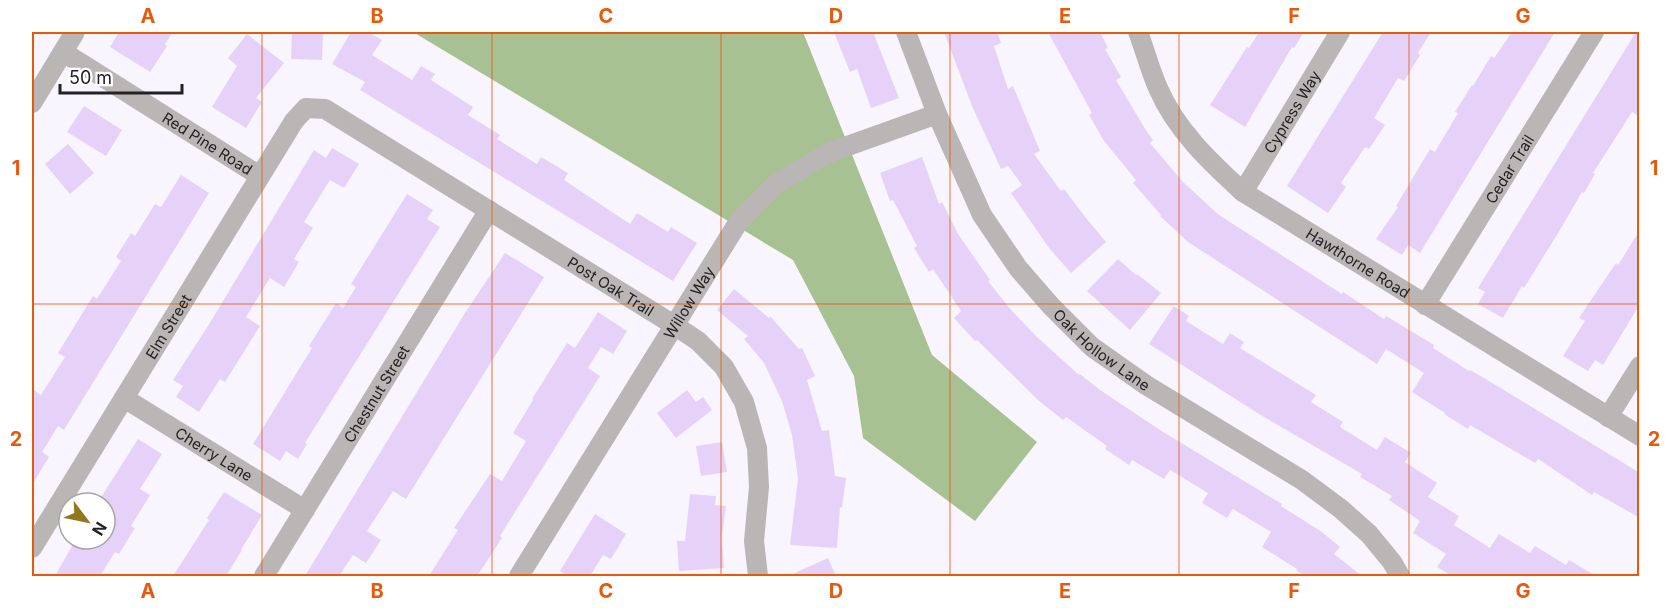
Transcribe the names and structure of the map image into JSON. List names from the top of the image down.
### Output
{
  "streets": {
    "street": [
      "Cypress Way",
      "Red Pine Road",
      "Cedar Trail",
      "Hawthorne Road",
      "Post Oak Trail",
      "Willow Way",
      "Elm Street",
      "Oak Hollow Lane",
      "Chestnut Street",
      "Cherry Lane"
    ]
  },
  "crossings": [
    ["Cypress Way", "Hawthorne Road"],
    ["Red Pine Road", "Elm Street"],
    ["Cedar Trail", "Hawthorne Road"],
    ["Post Oak Trail", "Willow Way"],
    ["Post Oak Trail", "Elm Street"],
    ["Post Oak Trail", "Chestnut Street"],
    ["Willow Way", "Oak Hollow Lane"],
    ["Elm Street", "Cherry Lane"],
    ["Chestnut Street", "Cherry Lane"]
  ],
  "scale_bar": "50 m",
  "north": "bottom right",
  "grid": {
    "columns": [
      "A",
      "B",
      "C",
      "D",
      "E",
      "F",
      "G"
    ],
    "rows": ["1", "2"]
  }
}
